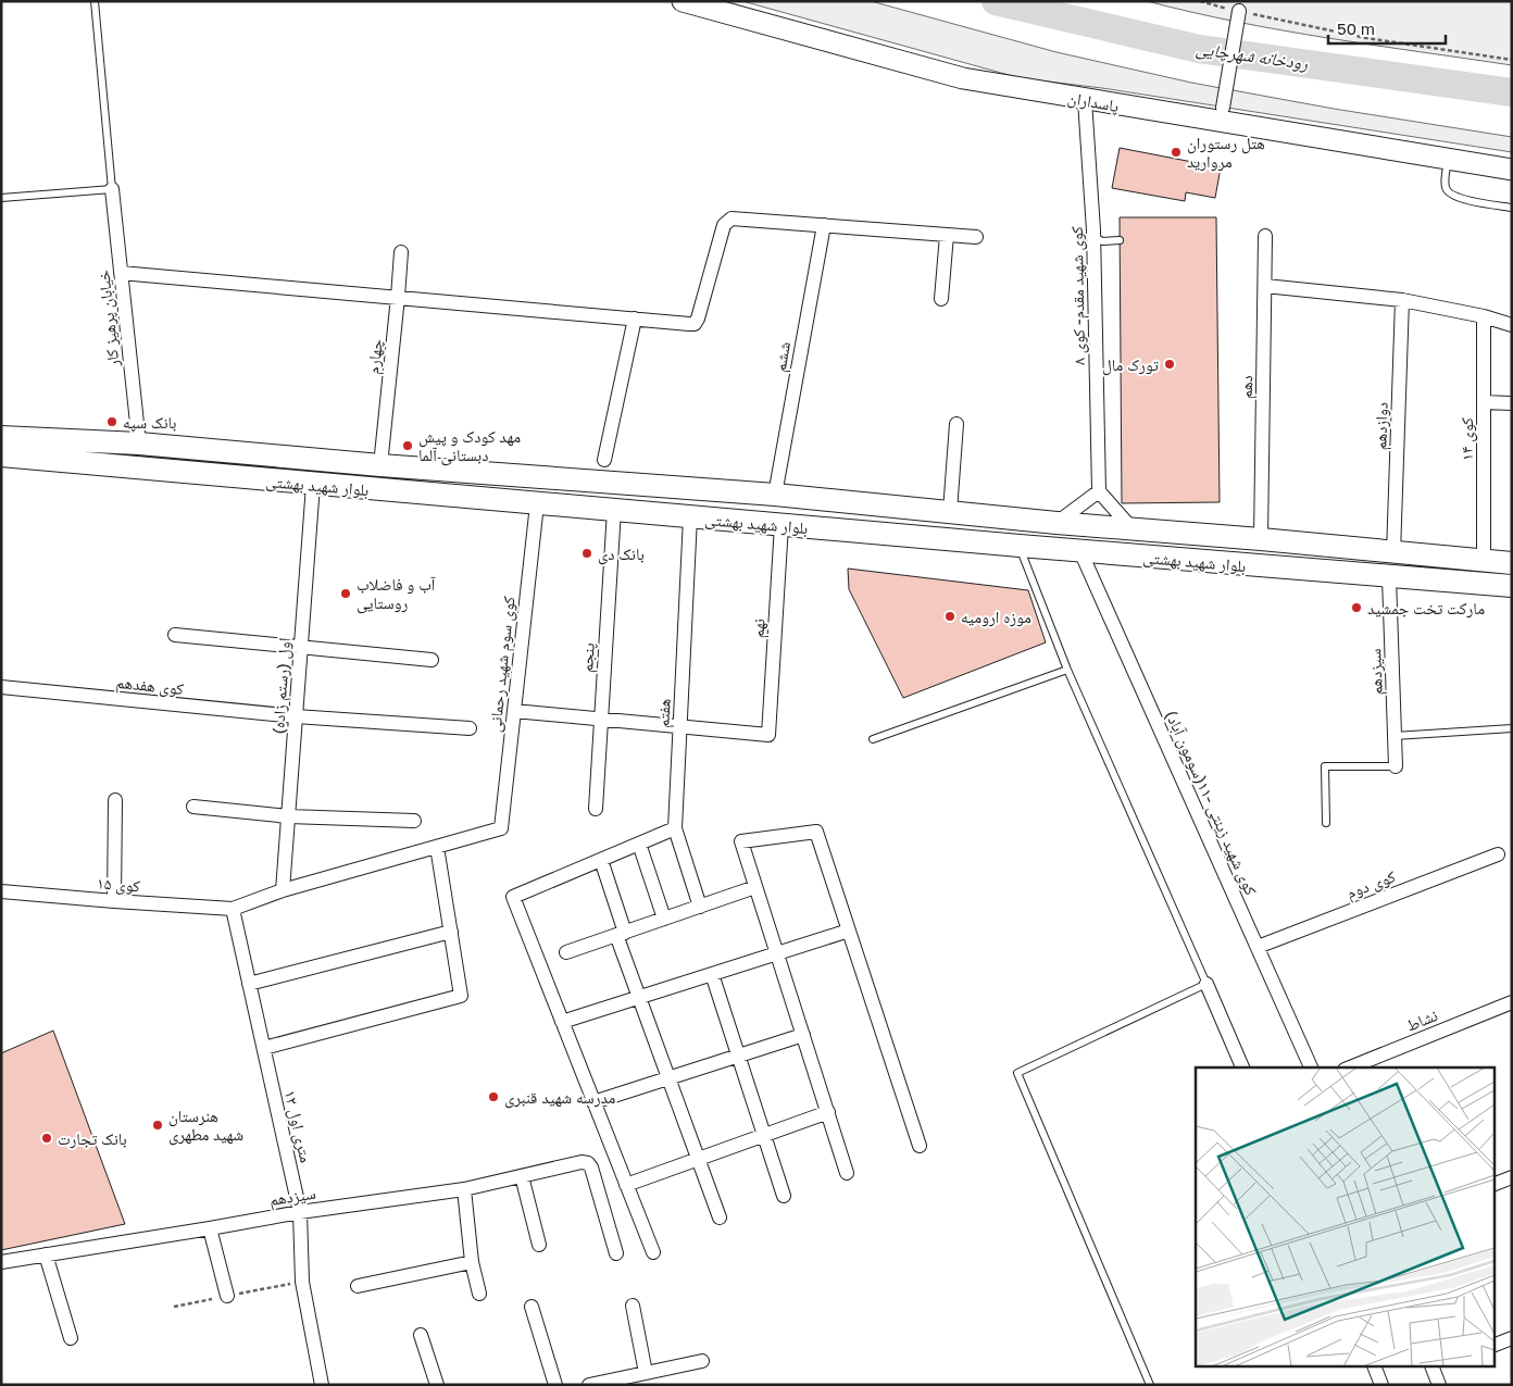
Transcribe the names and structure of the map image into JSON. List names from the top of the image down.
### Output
{
  "streets": {
    "main road": ["پاسداران", "بلوار شهید بهشتی"],
    "street": [
      "کوی شهید مقدم- کوی ۸",
      "خیابان پرهیز کار",
      "چهارم",
      "ششم",
      "دهم",
      "دوازدهم",
      "کوی ۱۴",
      "نهم",
      "پنجم",
      "کوی سوم شهید رحمانی",
      "سیزدهم",
      "کوی هفدهم",
      "اول (رستم زاده)",
      "هفتم",
      "کوی شهید زینتی -۱۱(سومون آباد)",
      "کوی ۱۵",
      "کوی دوم",
      "نشاط",
      "۱۲ متری اول"
    ]
  },
  "crossings": [
    ["پاسداران", "کوی شهید مقدم- کوی ۸"],
    ["خیابان پرهیز کار", "بلوار شهید بهشتی"],
    ["چهارم", "بلوار شهید بهشتی"],
    ["ششم", "بلوار شهید بهشتی"],
    ["دهم", "بلوار شهید بهشتی"],
    ["دوازدهم", "بلوار شهید بهشتی"],
    ["کوی ۱۴", "بلوار شهید بهشتی"],
    ["بلوار شهید بهشتی", "نهم"],
    ["بلوار شهید بهشتی", "پنجم"],
    ["بلوار شهید بهشتی", "کوی سوم شهید رحمانی"],
    ["بلوار شهید بهشتی", "سیزدهم"],
    ["بلوار شهید بهشتی", "اول (رستم زاده)"],
    ["بلوار شهید بهشتی", "هفتم"],
    ["بلوار شهید بهشتی", "کوی شهید زینتی -۱۱(سومون آباد)"],
    ["نهم", "هفتم"],
    ["سیزدهم", "۱۲ متری اول"],
    ["کوی هفدهم", "اول (رستم زاده)"],
    ["کوی شهید زینتی -۱۱(سومون آباد)", "کوی دوم"],
    ["کوی ۱۵", "۱۲ متری اول"]
  ],
  "water": ["رودخانه شهرچایی"],
  "places": [
    "هتل رستوران مروارید",
    "تورک مال",
    "بانک سپه",
    "مهد کودک و پیش دبستانی آلما",
    "بانک دی",
    "آب و فاضلاب روستایی",
    "مارکت تخت جمشید",
    "موزه ارومیه",
    "مدرسه شهید قنبری",
    "هنرستان شهید مطهری",
    "بانک تجارت"
  ],
  "scale_bar": "50 m"
}
